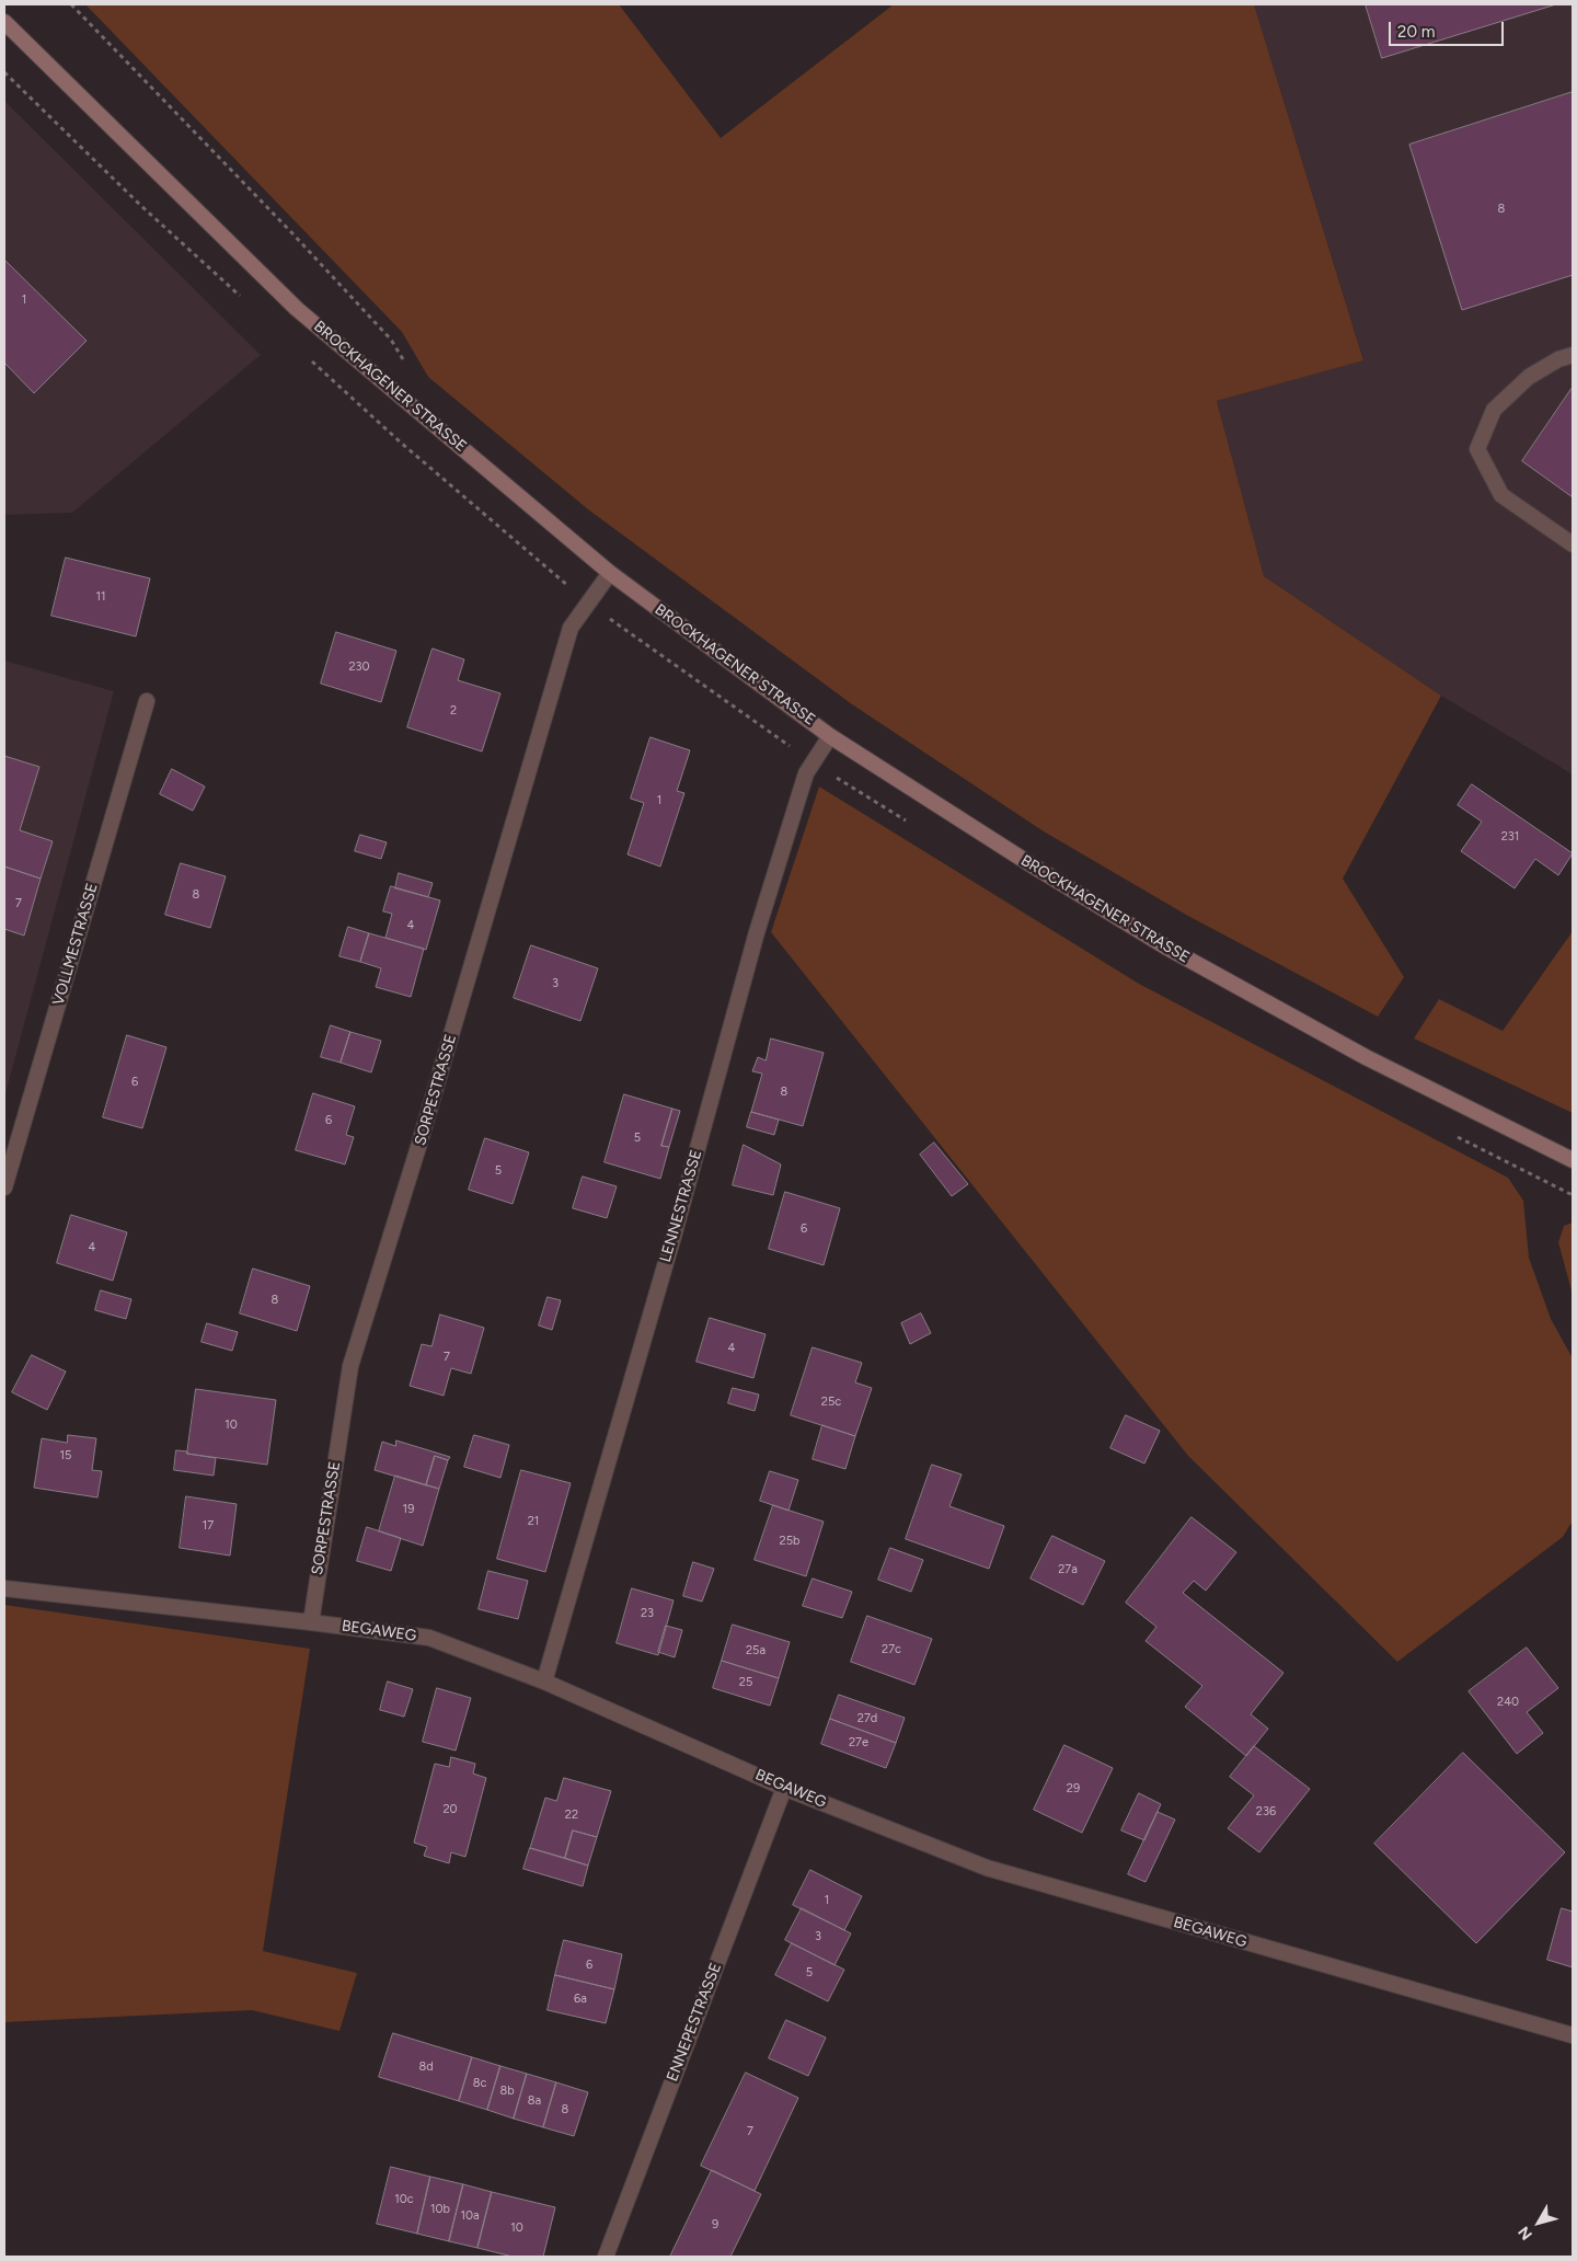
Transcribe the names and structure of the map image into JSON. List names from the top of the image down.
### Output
{
  "streets": {
    "main road": ["BROCKHAGENER STRASSE"],
    "street": [
      "VOLLMESTRASSE",
      "SORPESTRASSE",
      "LENNESTRASSE",
      "BEGAWEG",
      "ENNEPESTRASSE"
    ]
  },
  "crossings": [
    ["BROCKHAGENER STRASSE", "SORPESTRASSE"],
    ["BROCKHAGENER STRASSE", "LENNESTRASSE"],
    ["SORPESTRASSE", "BEGAWEG"],
    ["LENNESTRASSE", "BEGAWEG"],
    ["BEGAWEG", "ENNEPESTRASSE"]
  ],
  "house_numbers": [
    "8",
    "1",
    "11",
    "230",
    "2",
    "1",
    "231",
    "8",
    "7",
    "4",
    "3",
    "6",
    "8",
    "6",
    "5",
    "5",
    "6",
    "4",
    "8",
    "4",
    "7",
    "25c",
    "10",
    "15",
    "19",
    "21",
    "17",
    "25b",
    "27a",
    "23",
    "27c",
    "25a",
    "25",
    "240",
    "27d",
    "27e",
    "29",
    "20",
    "236",
    "22",
    "1",
    "3",
    "6",
    "5",
    "6a",
    "8d",
    "8c",
    "8b",
    "8a",
    "8",
    "7",
    "10c",
    "10b",
    "10a",
    "9",
    "10"
  ],
  "scale_bar": "20 m",
  "north": "bottom left"
}
